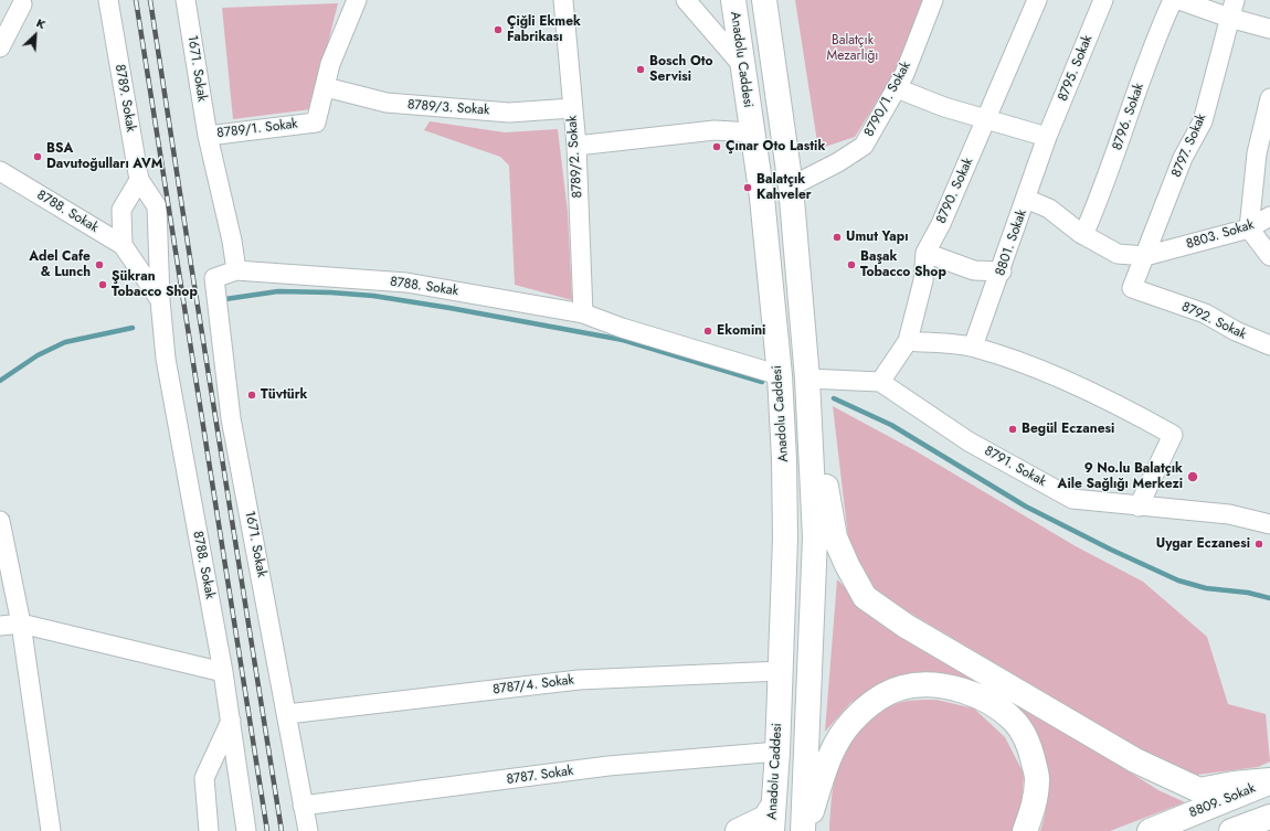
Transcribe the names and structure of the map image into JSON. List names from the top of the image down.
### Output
{
  "streets": {
    "main road": ["Anadolu Caddesi", "8809. Sokak"],
    "street": [
      "1671. Sokak",
      "8795. Sokak",
      "8789. Sokak",
      "8790/1. Sokak",
      "8789/3. Sokak",
      "8796. Sokak",
      "8789/1. Sokak",
      "8797. Sokak",
      "8789/2. Sokak",
      "8790. Sokak",
      "8788. Sokak",
      "8803. Sokak",
      "8801. Sokak",
      "8792. Sokak",
      "8791. Sokak",
      "8787/4. Sokak",
      "8787. Sokak"
    ]
  },
  "crossings": [
    ["Anadolu Caddesi", "8790/1. Sokak"],
    ["Anadolu Caddesi", "8788. Sokak"],
    ["Anadolu Caddesi", "8787/4. Sokak"],
    ["Anadolu Caddesi", "8787. Sokak"],
    ["1671. Sokak", "8789/1. Sokak"],
    ["1671. Sokak", "8788. Sokak"],
    ["1671. Sokak", "8787/4. Sokak"],
    ["1671. Sokak", "8787. Sokak"],
    ["8795. Sokak", "8801. Sokak"],
    ["8789. Sokak", "8788. Sokak"],
    ["8789/3. Sokak", "8789/1. Sokak"],
    ["8789/3. Sokak", "8789/2. Sokak"],
    ["8789/1. Sokak", "8788. Sokak"],
    ["8797. Sokak", "8803. Sokak"],
    ["8797. Sokak", "8792. Sokak"],
    ["8789/2. Sokak", "8788. Sokak"],
    ["8790. Sokak", "8791. Sokak"]
  ],
  "parks": ["Balatçık Mezarlığı"],
  "places": [
    "Çiğli Ekmek Fabrikası",
    "Bosch Oto Servisi",
    "Çınar Oto Lastik",
    "BSA Davutoğulları AVM",
    "Balatçık Kahveler",
    "Umut Yapı",
    "Adel Cafe & Lunch",
    "Başak Tobacco Shop",
    "Şükran Tobacco Shop",
    "Ekomini",
    "Tüvtürk",
    "Begül Eczanesi",
    "9 No.lu Balatçık Aile Sağlığı Merkezi",
    "Uygar Eczanesi"
  ],
  "north": "top right"
}
